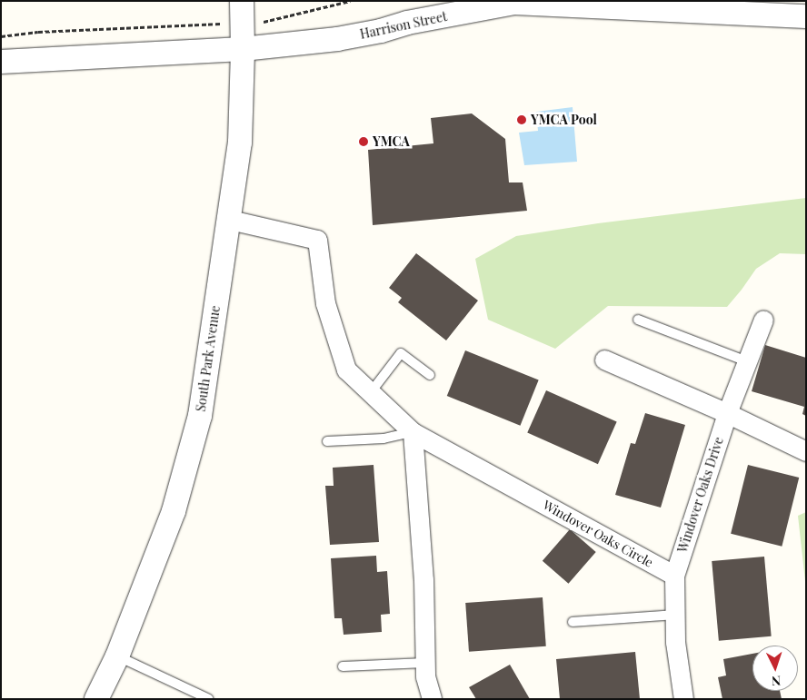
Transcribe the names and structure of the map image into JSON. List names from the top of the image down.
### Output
{
  "streets": {
    "street": [
      "Harrison Street",
      "South Park Avenue",
      "Windover Oaks Drive",
      "Windover Oaks Circle"
    ]
  },
  "crossings": [
    ["Harrison Street", "South Park Avenue"],
    ["South Park Avenue", "Windover Oaks Circle"],
    ["Windover Oaks Drive", "Windover Oaks Circle"]
  ],
  "places": ["YMCA Pool", "YMCA"],
  "north": "bottom"
}
